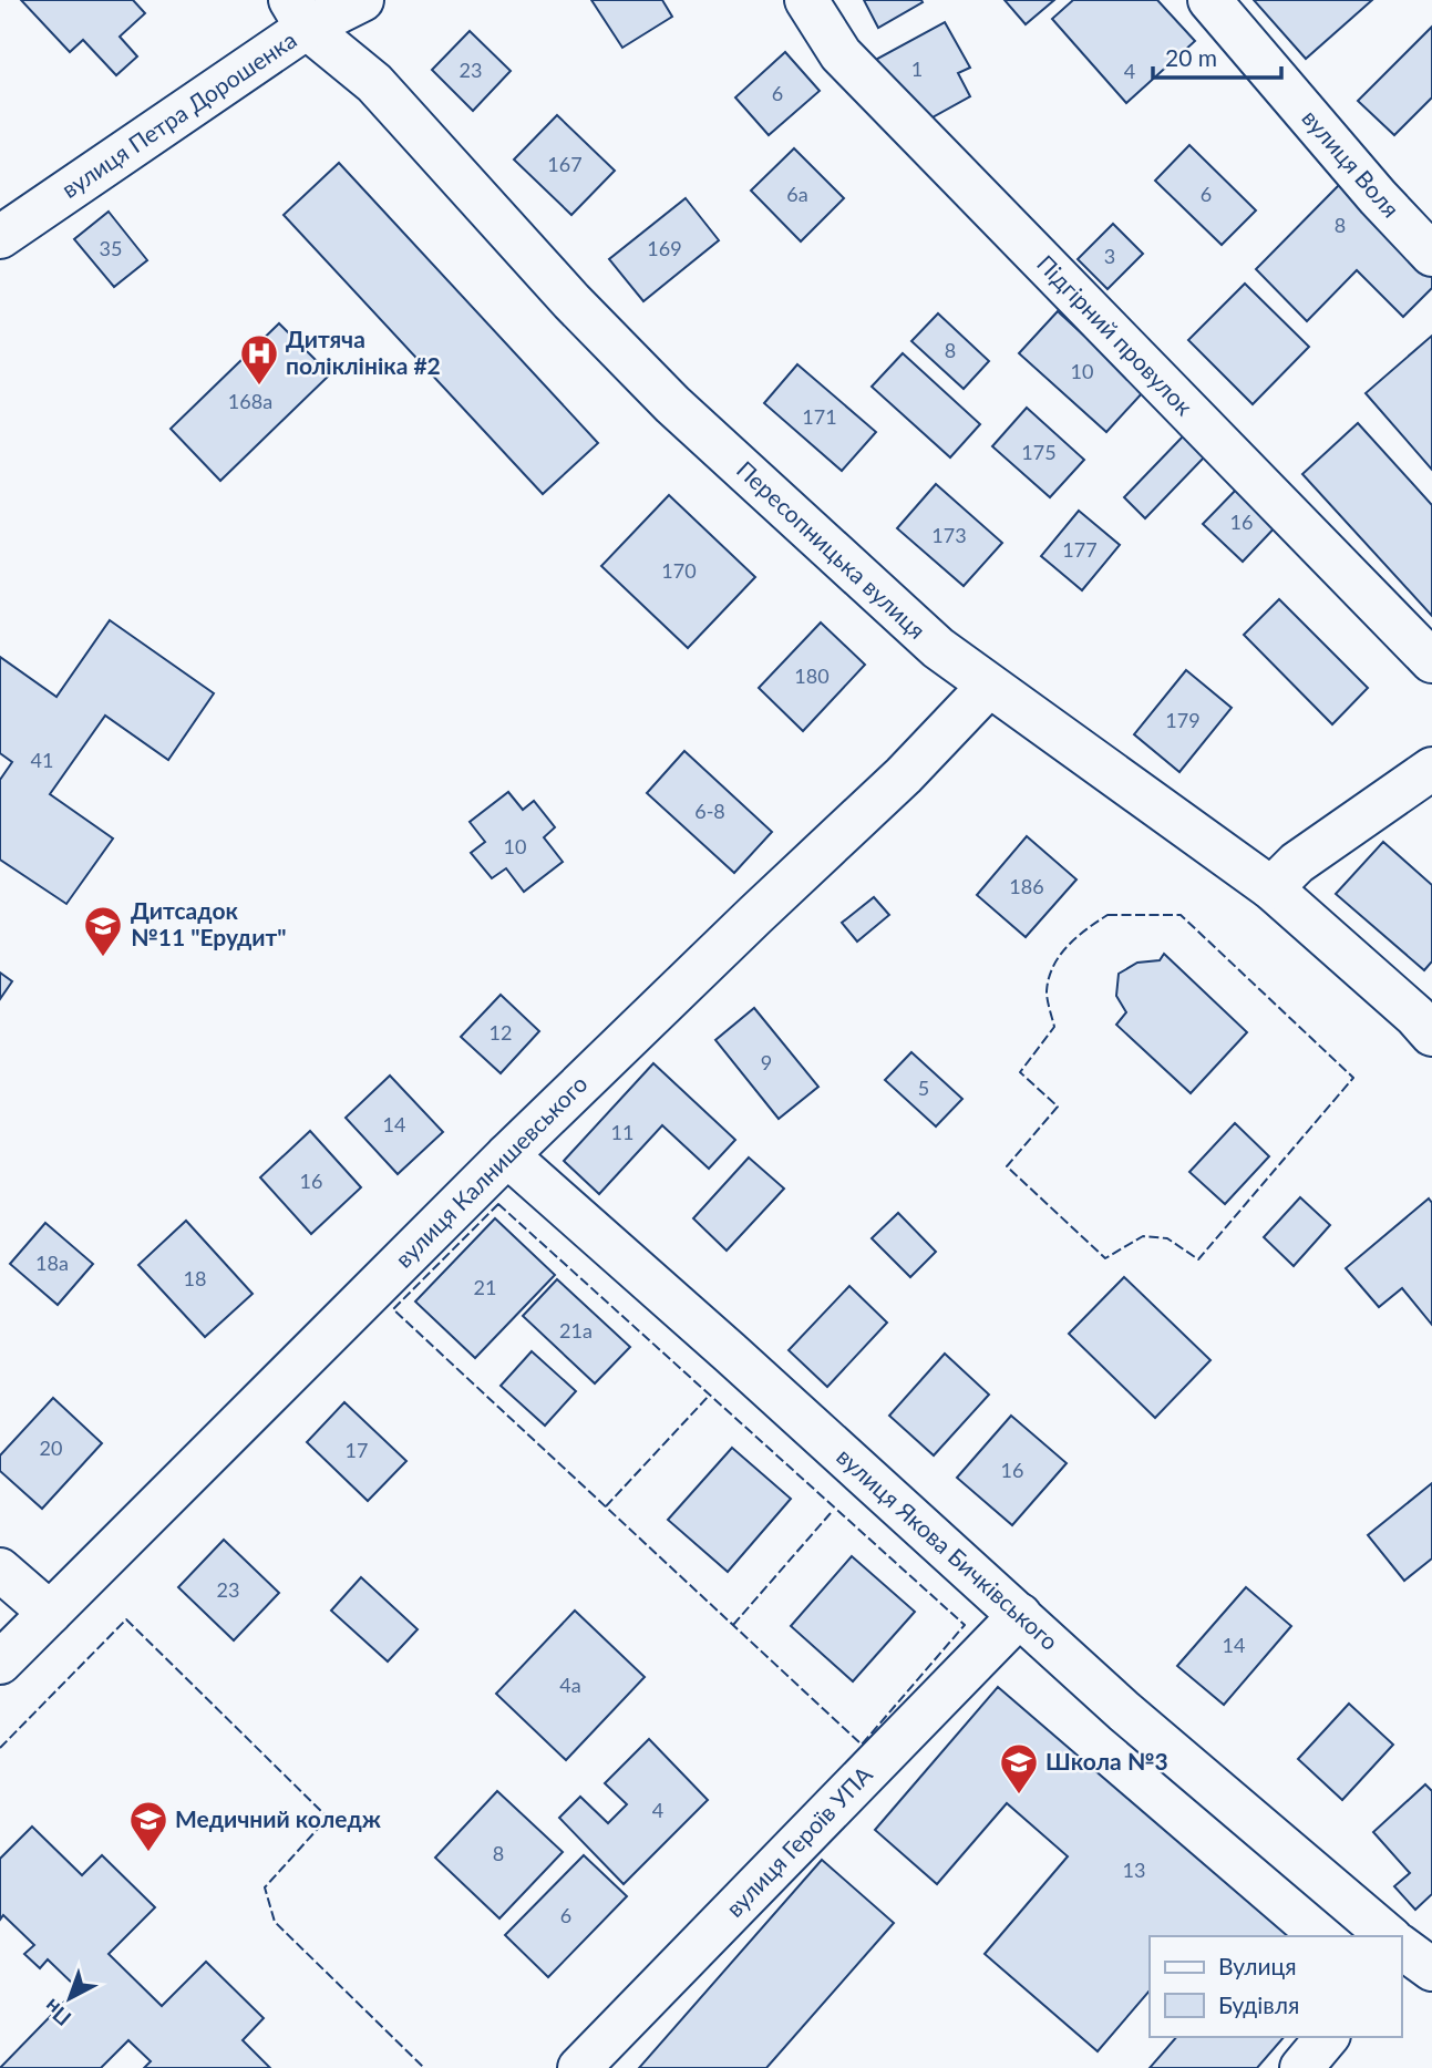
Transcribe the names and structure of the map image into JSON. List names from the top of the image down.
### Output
{
  "streets": {
    "street": [
      "вулиця Петра Дорошенка",
      "вулиця Воля",
      "Підгірний провулок",
      "Пересопницька вулиця",
      "вулиця Калнишевського",
      "вулиця Якова Бичківського",
      "вулиця Героїв УПА"
    ]
  },
  "crossings": [
    ["вулиця Петра Дорошенка", "Пересопницька вулиця"],
    ["Пересопницька вулиця", "вулиця Калнишевського"],
    ["вулиця Калнишевського", "вулиця Якова Бичківського"],
    ["вулиця Якова Бичківського", "вулиця Героїв УПА"]
  ],
  "places": {
    "hospital": ["Дитяча поліклініка #2"],
    "school or university": ["Дитсадок №11 \"Ерудит\"", "Школа №3", "Медичний коледж"]
  },
  "house_numbers": [
    "1",
    "23",
    "4",
    "6",
    "167",
    "6а",
    "6",
    "8",
    "35",
    "169",
    "3",
    "8",
    "10",
    "168а",
    "171",
    "175",
    "16",
    "173",
    "177",
    "170",
    "180",
    "179",
    "41",
    "6-8",
    "10",
    "186",
    "12",
    "9",
    "5",
    "14",
    "11",
    "16",
    "18а",
    "18",
    "21",
    "21а",
    "20",
    "17",
    "16",
    "23",
    "14",
    "4а",
    "4",
    "8",
    "13",
    "6"
  ],
  "legend": ["Вулиця", "Будівля"],
  "scale_bar": "20 m",
  "north": "bottom left"
}
